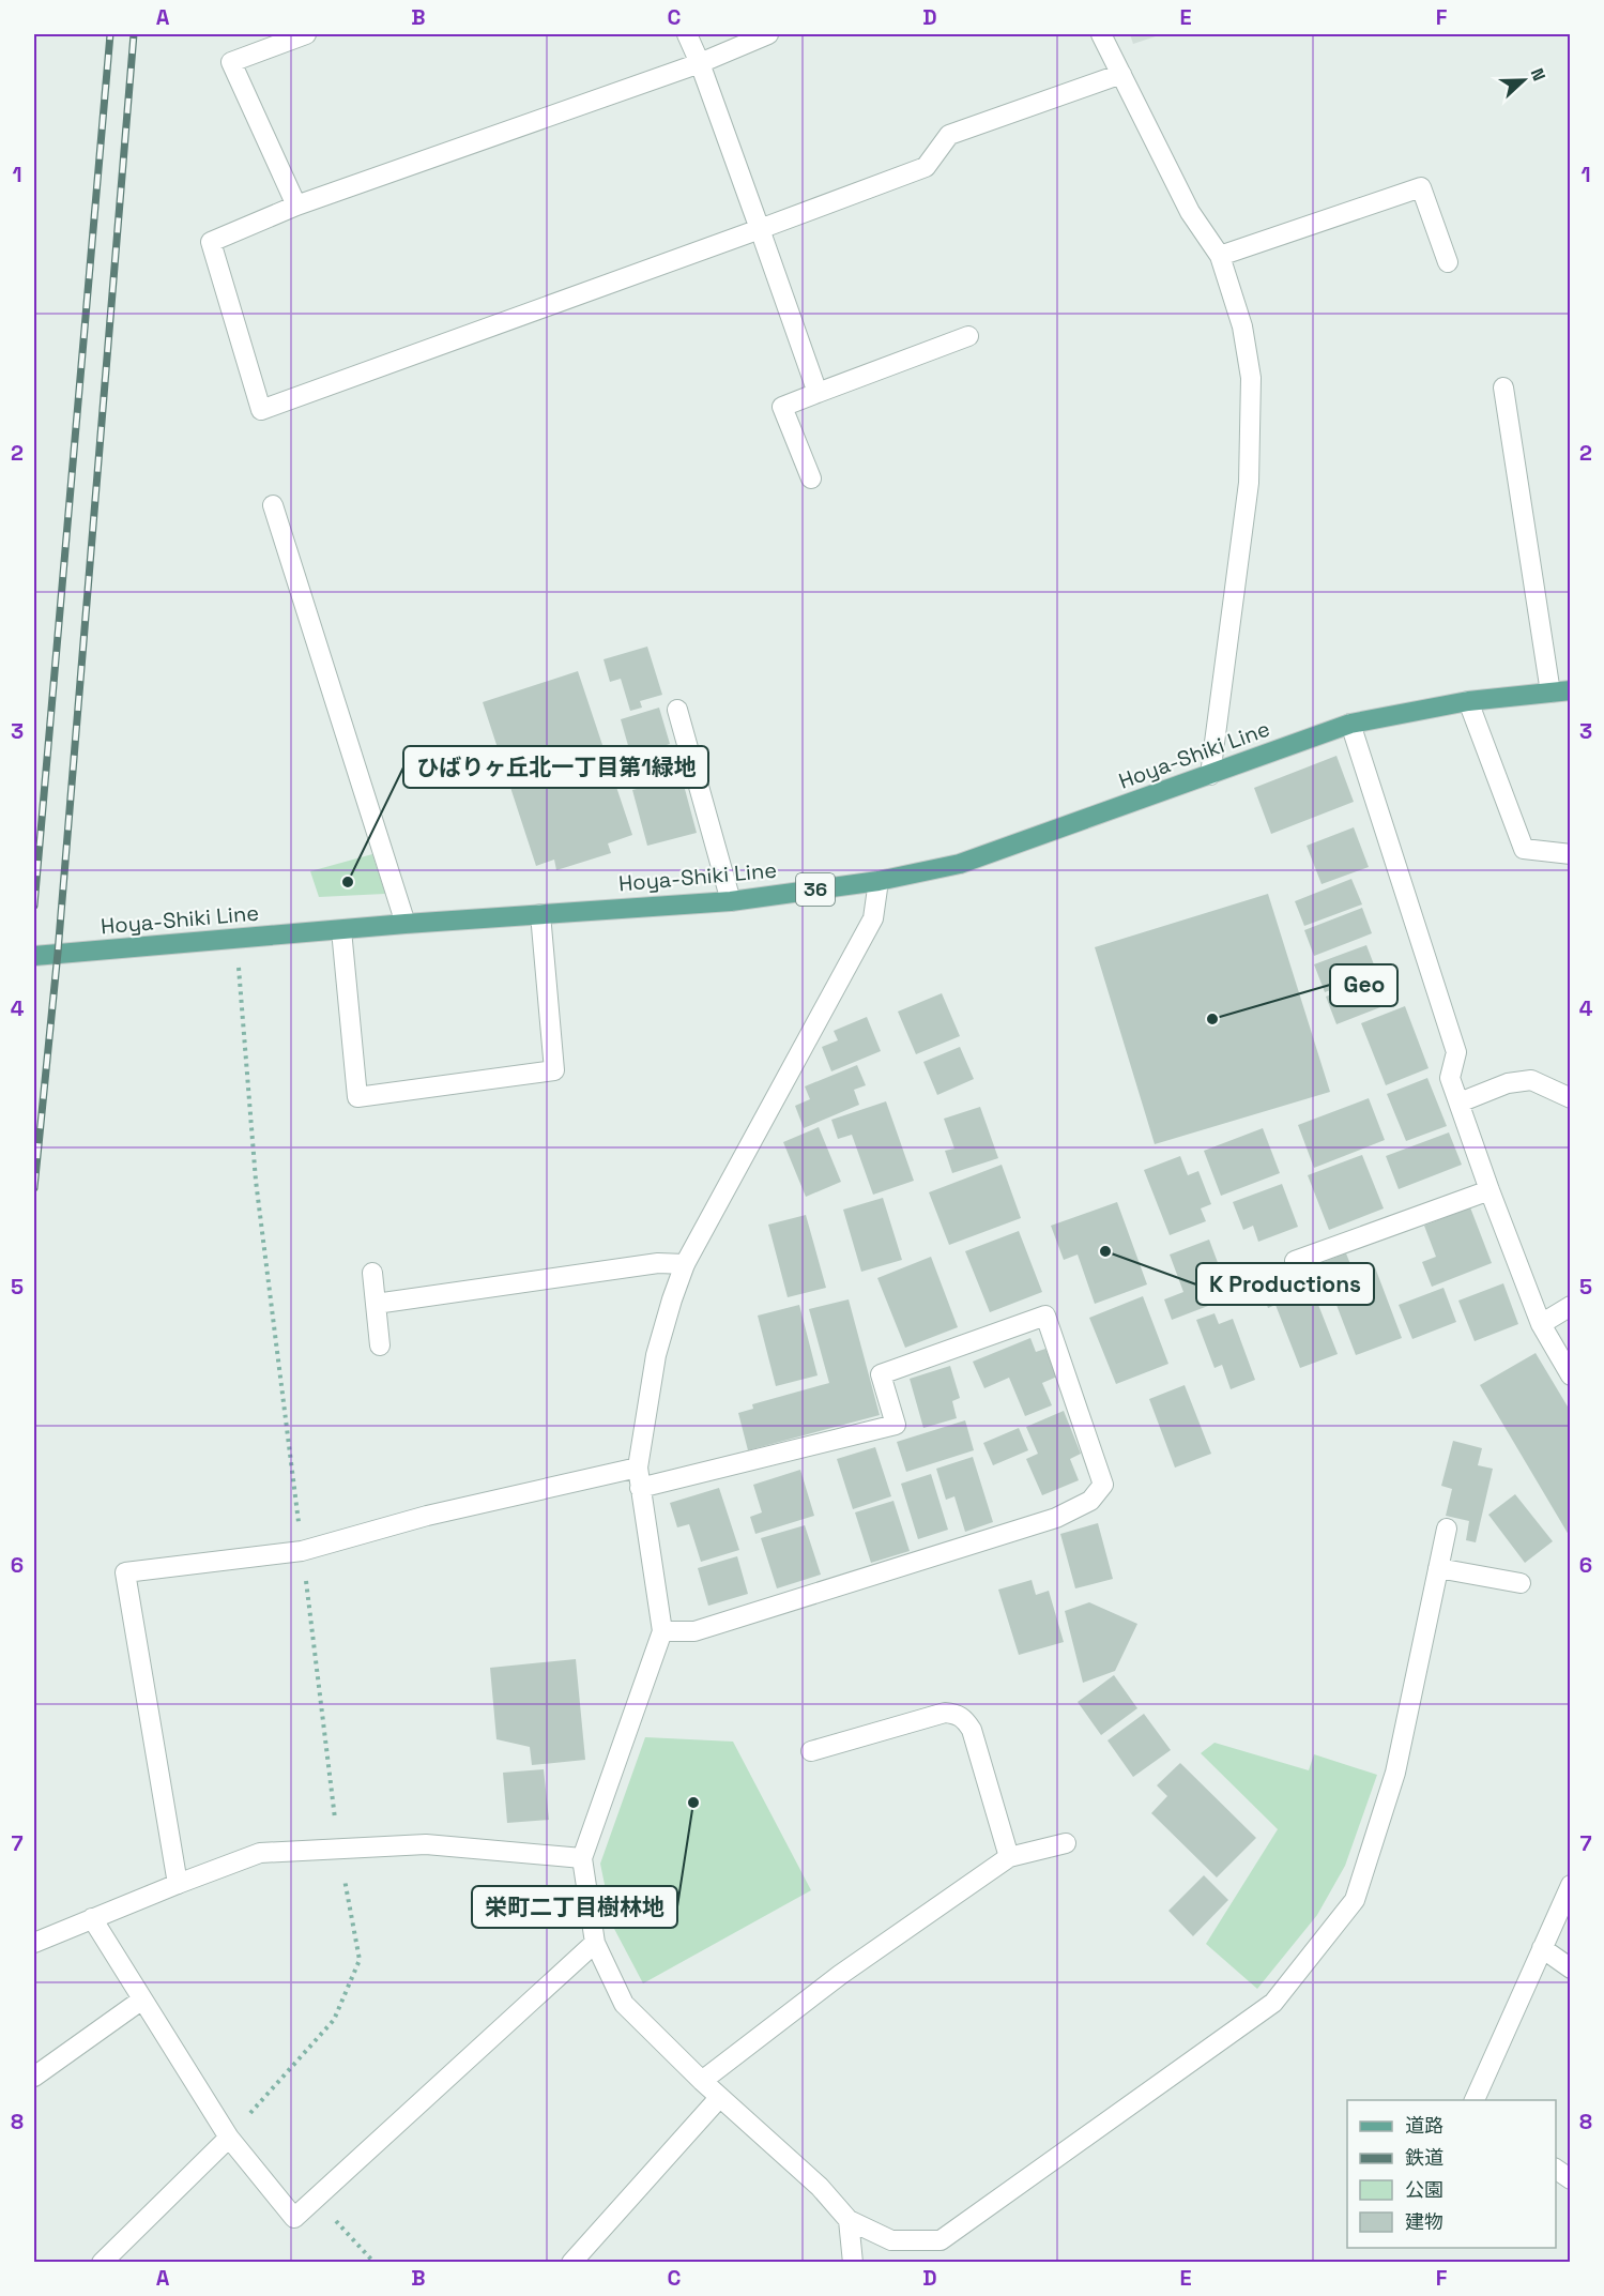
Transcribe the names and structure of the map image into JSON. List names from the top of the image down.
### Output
{
  "streets": {
    "main road": ["Hoya-Shiki Line", "36"]
  },
  "places": [
    "ひばりヶ丘北一丁目第1緑地",
    "Geo",
    "K Productions",
    "栄町二丁目樹林地"
  ],
  "legend": [
    "道路",
    "鉄道",
    "公園",
    "建物"
  ],
  "north": "right",
  "grid": {
    "columns": [
      "A",
      "B",
      "C",
      "D",
      "E",
      "F"
    ],
    "rows": [
      "1",
      "2",
      "3",
      "4",
      "5",
      "6",
      "7",
      "8"
    ]
  }
}
